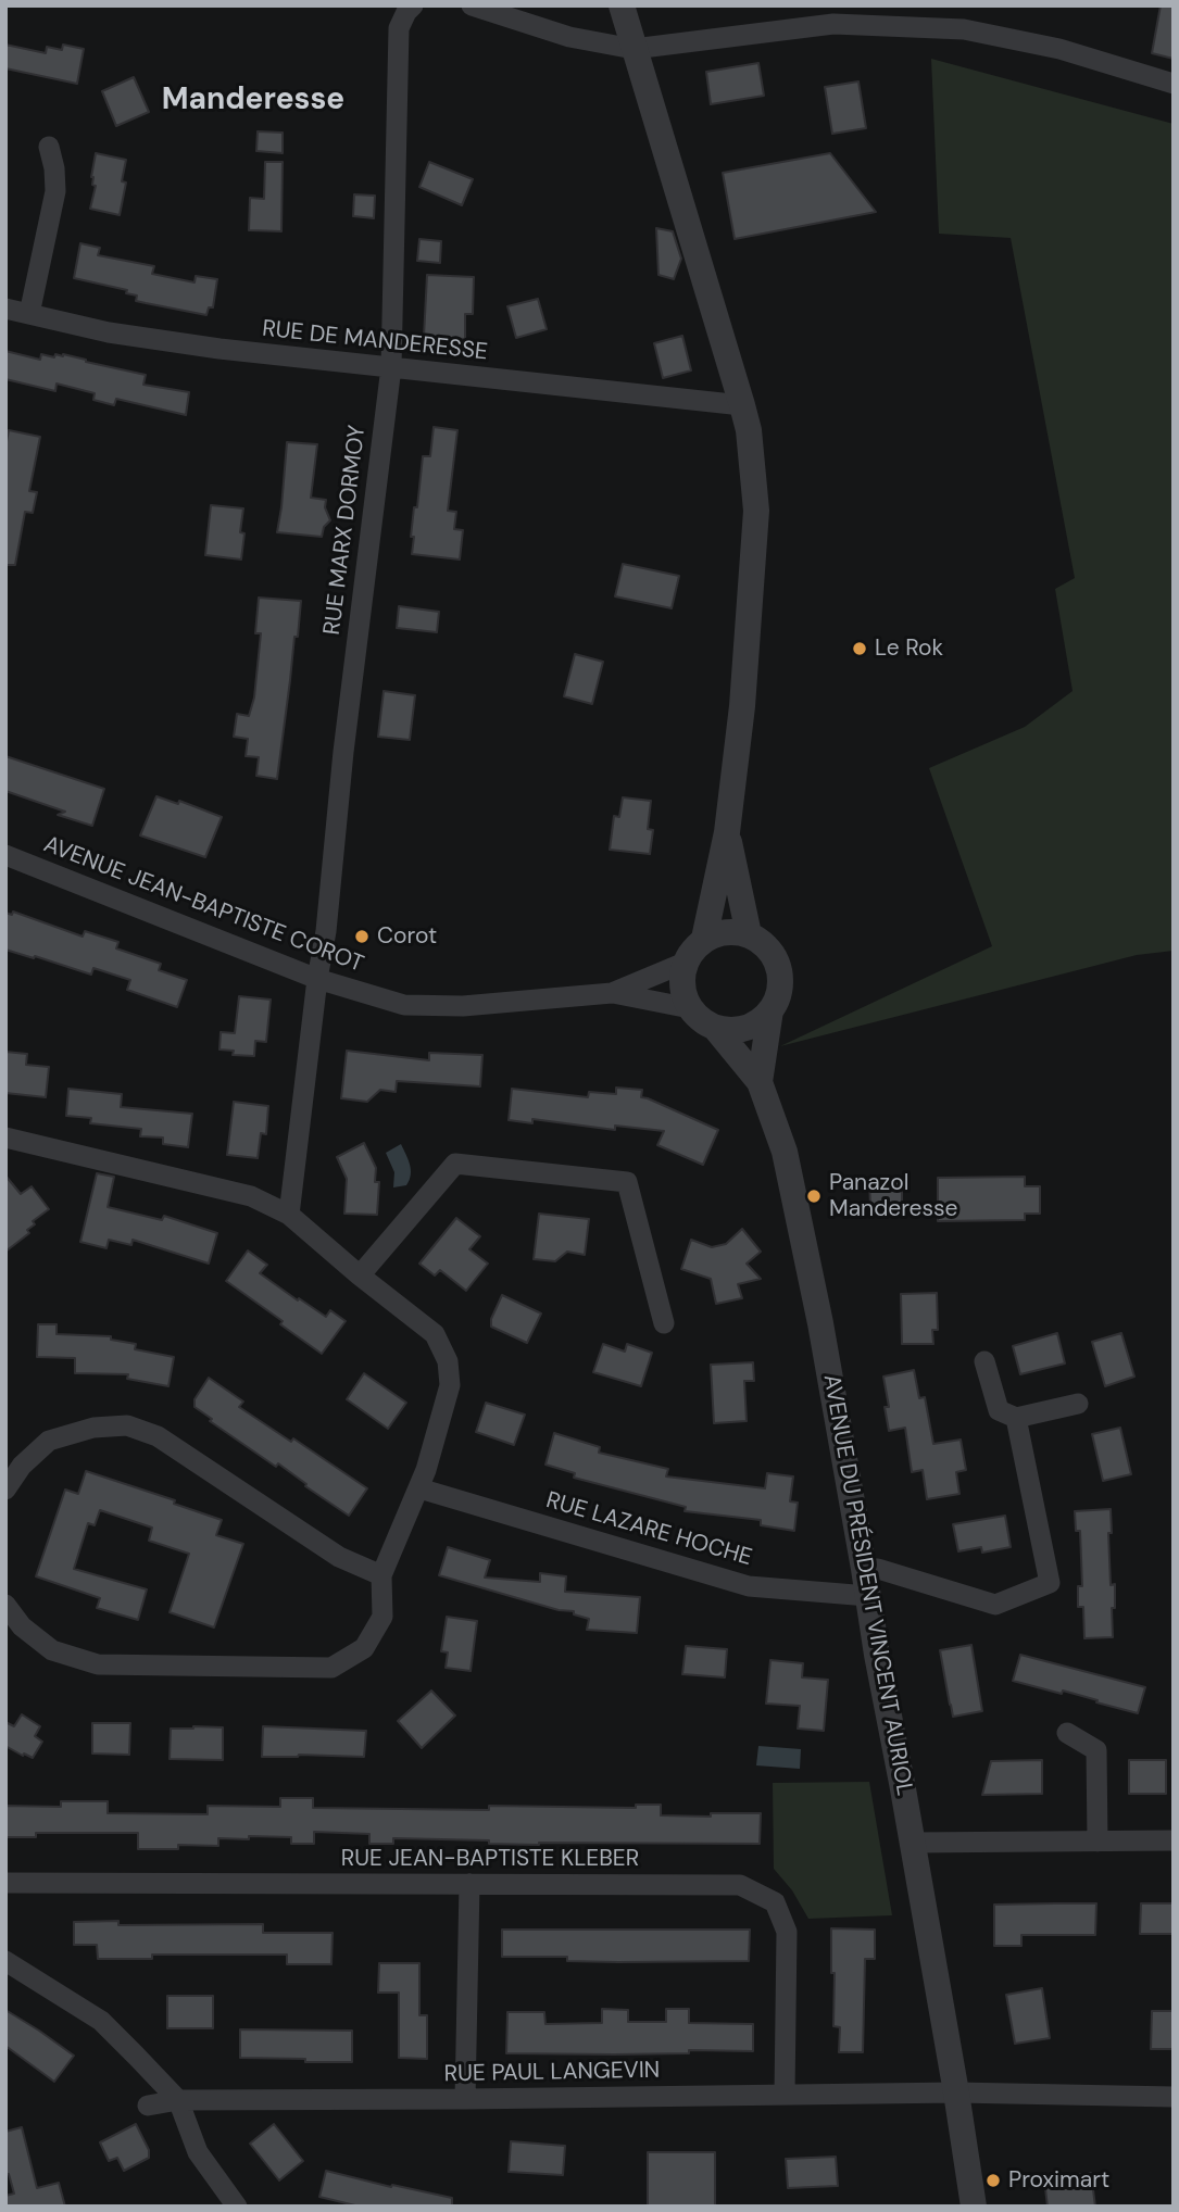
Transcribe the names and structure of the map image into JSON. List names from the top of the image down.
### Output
{
  "streets": {
    "street": [
      "RUE DE MANDERESSE",
      "RUE MARX DORMOY",
      "AVENUE JEAN-BAPTISTE COROT",
      "RUE LAZARE HOCHE",
      "AVENUE DU PRÉSIDENT VINCENT AURIOL",
      "RUE JEAN-BAPTISTE KLEBER",
      "RUE PAUL LANGEVIN"
    ]
  },
  "crossings": [
    ["RUE DE MANDERESSE", "RUE MARX DORMOY"],
    ["RUE MARX DORMOY", "AVENUE JEAN-BAPTISTE COROT"],
    ["AVENUE JEAN-BAPTISTE COROT", "AVENUE DU PRÉSIDENT VINCENT AURIOL"],
    ["RUE LAZARE HOCHE", "AVENUE DU PRÉSIDENT VINCENT AURIOL"],
    ["AVENUE DU PRÉSIDENT VINCENT AURIOL", "RUE PAUL LANGEVIN"],
    ["RUE JEAN-BAPTISTE KLEBER", "RUE PAUL LANGEVIN"]
  ],
  "districts": ["Manderesse"],
  "places": [
    "Le Rok",
    "Corot",
    "Panazol Manderesse",
    "Proximart"
  ]
}
